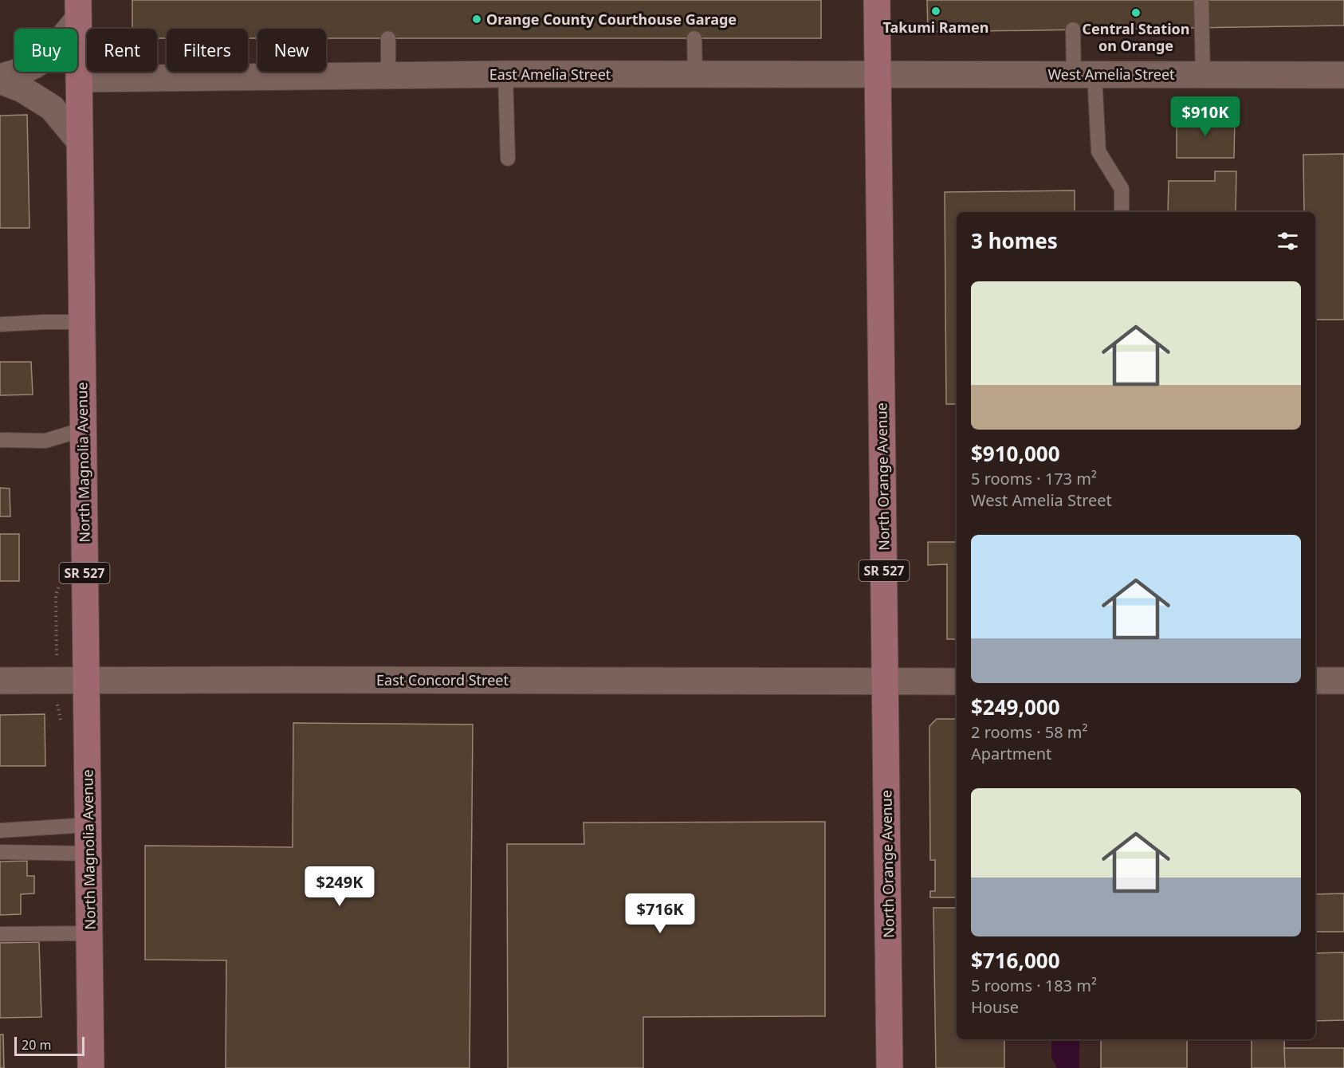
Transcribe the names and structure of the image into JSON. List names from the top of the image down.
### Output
{
  "streets": {
    "main road": ["North Magnolia Avenue", "North Orange Avenue", "SR 527"],
    "street": ["East Amelia Street", "West Amelia Street", "East Concord Street"]
  },
  "crossings": [
    ["East Amelia Street", "West Amelia Street"],
    ["East Amelia Street", "North Magnolia Avenue"],
    ["East Amelia Street", "North Orange Avenue"],
    ["West Amelia Street", "North Orange Avenue"],
    ["North Magnolia Avenue", "East Concord Street"],
    ["North Orange Avenue", "East Concord Street"]
  ],
  "places": ["Takumi Ramen", "Central Station on Orange", "Orange County Courthouse Garage"],
  "scale_bar": "20 m",
  "page": {
    "chip": [
      "Buy",
      "Rent",
      "Filters",
      "New"
    ],
    "price": ["$910K", "$249K", "$716K"],
    "heading": "3 homes",
    "list": [
      {
        "name": "$910,000",
        "note": "5 rooms · 173 m² · West Amelia Street"
      },
      {
        "name": "$249,000",
        "note": "2 rooms · 58 m² · Apartment"
      },
      {
        "name": "$716,000",
        "note": "5 rooms · 183 m² · House"
      }
    ],
    "scale": "20 m"
  }
}
